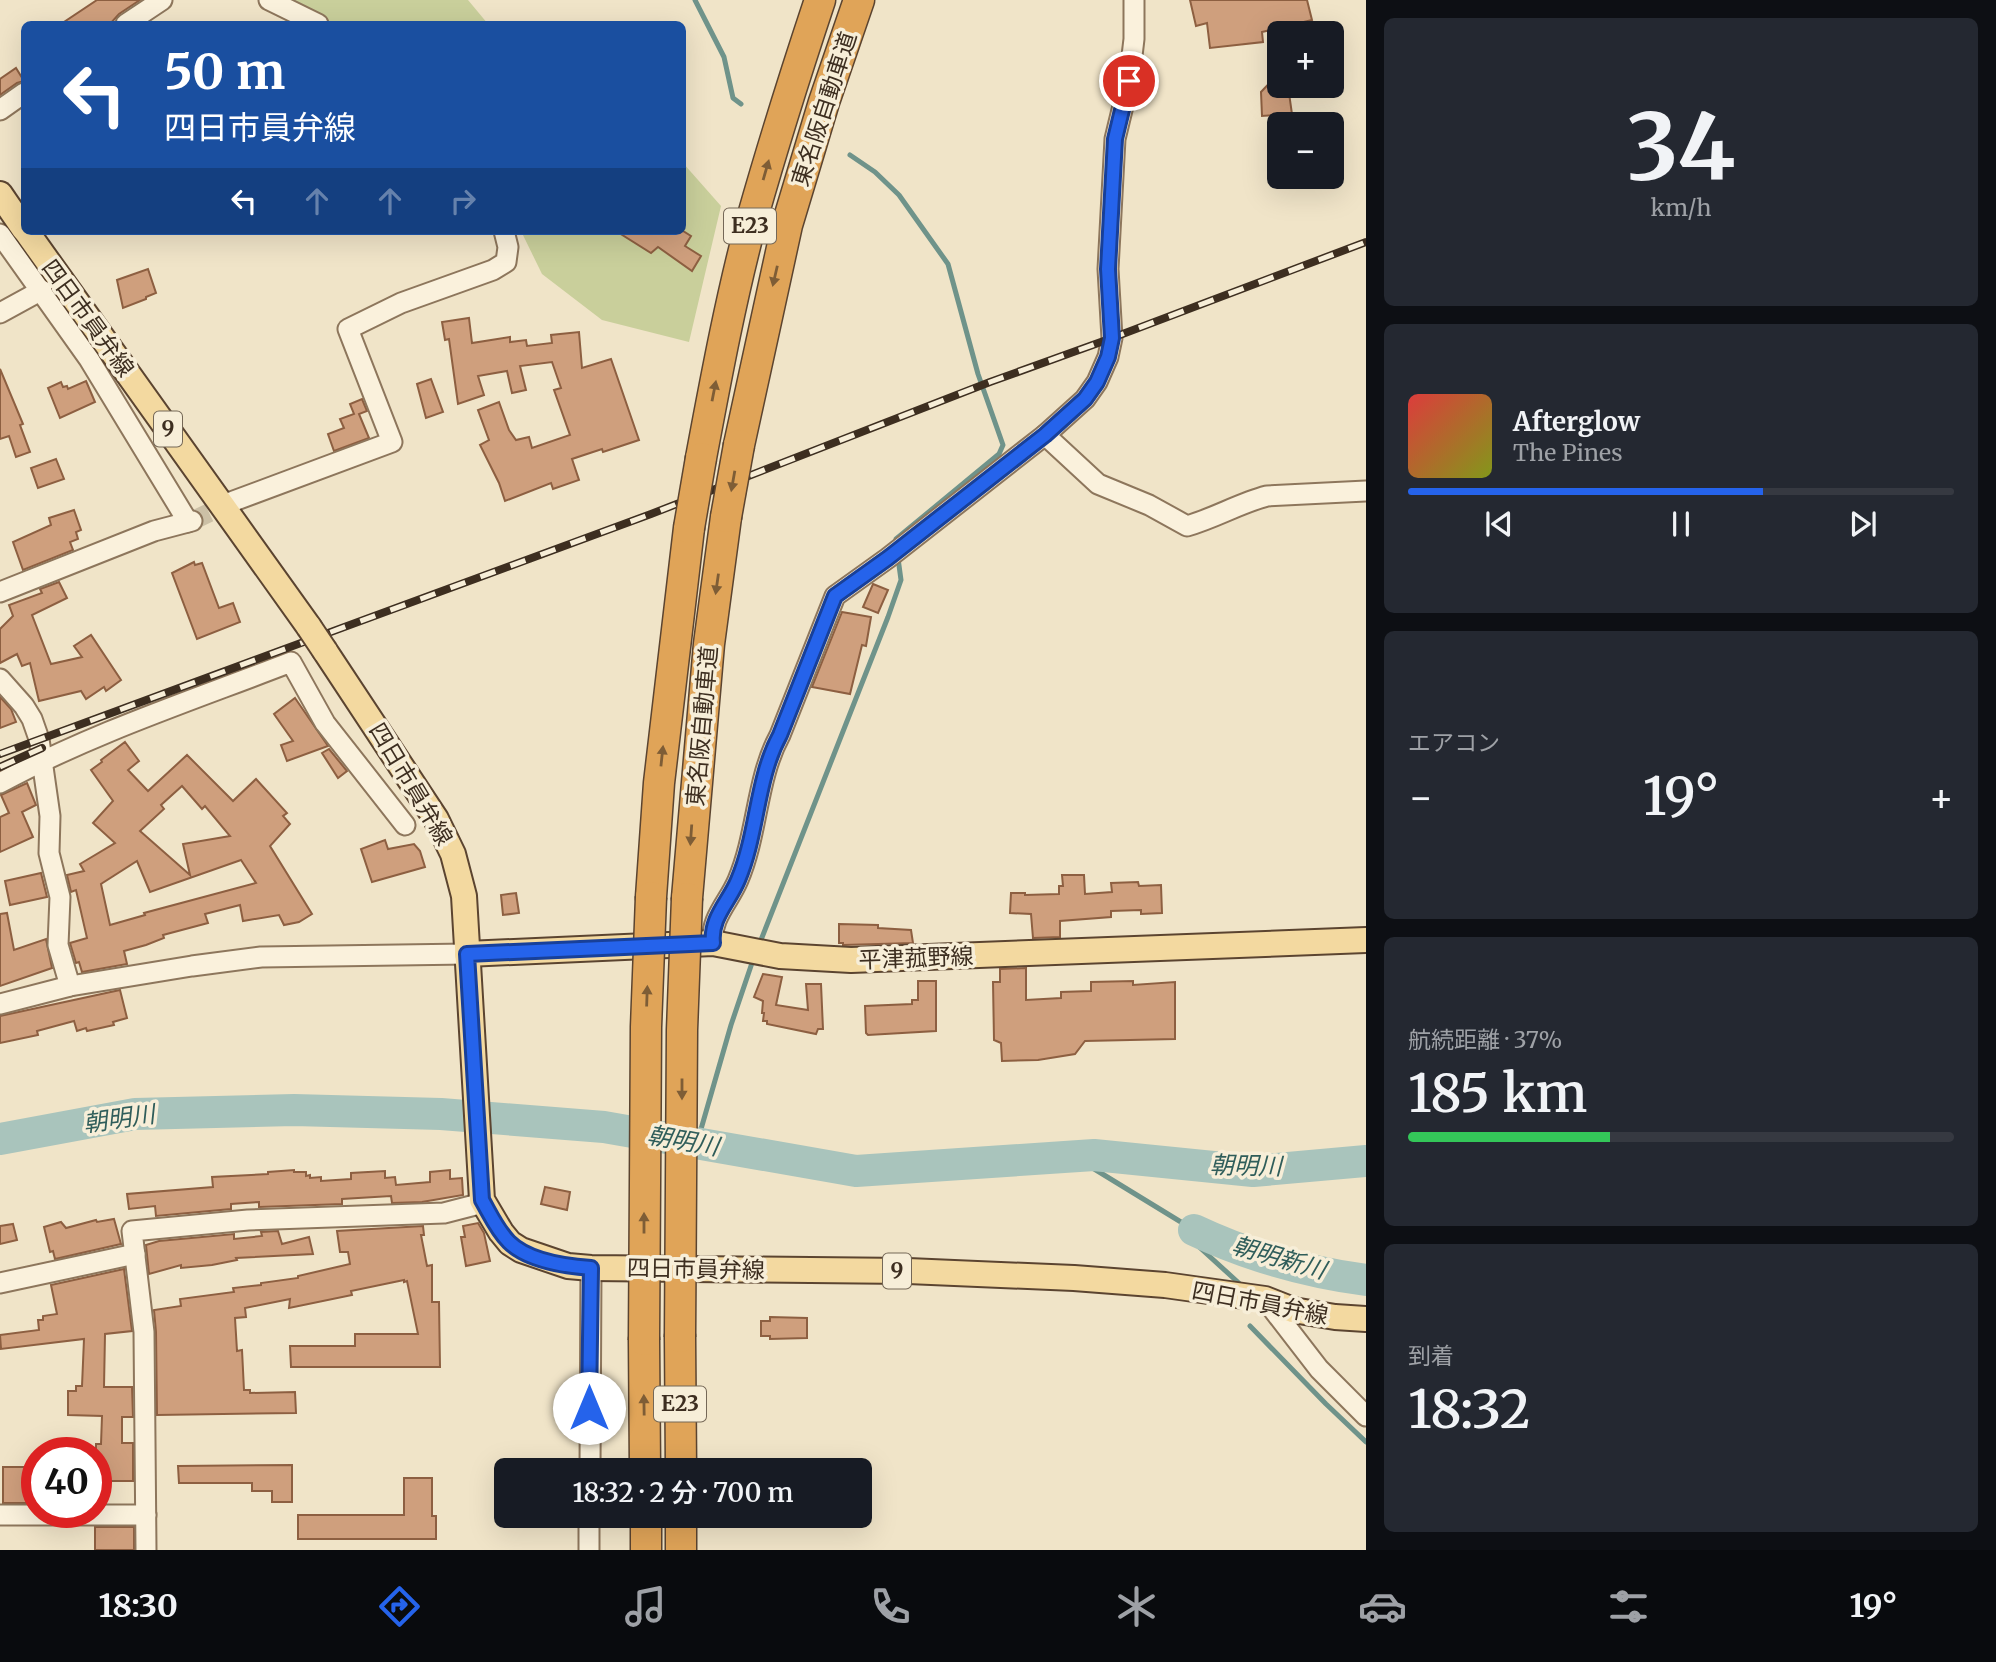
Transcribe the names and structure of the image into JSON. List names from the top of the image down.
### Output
{
  "streets": {
    "highway": ["東名阪自動車道", "E23"],
    "main road": ["四日市員弁線", "9", "平津菰野線"]
  },
  "crossings": [
    ["四日市員弁線", "平津菰野線"]
  ],
  "water": ["朝明川", "朝明新川"],
  "page": {
    "tile": [
      ["34", "km/h"],
      "エアコン",
      ["航続距離 · 37%", "185 km"],
      ["到着", "18:32"]
    ],
    "map_buttons": ["+", "−"],
    "turn": ["50 m", "四日市員弁線"],
    "song": ["Afterglow", "The Pines"],
    "heat": ["−", "19°", "+"],
    "limit": "40",
    "trip": "18:32 · 2 分 · 700 m",
    "tabs": ["18:30", "19°"]
  }
}
